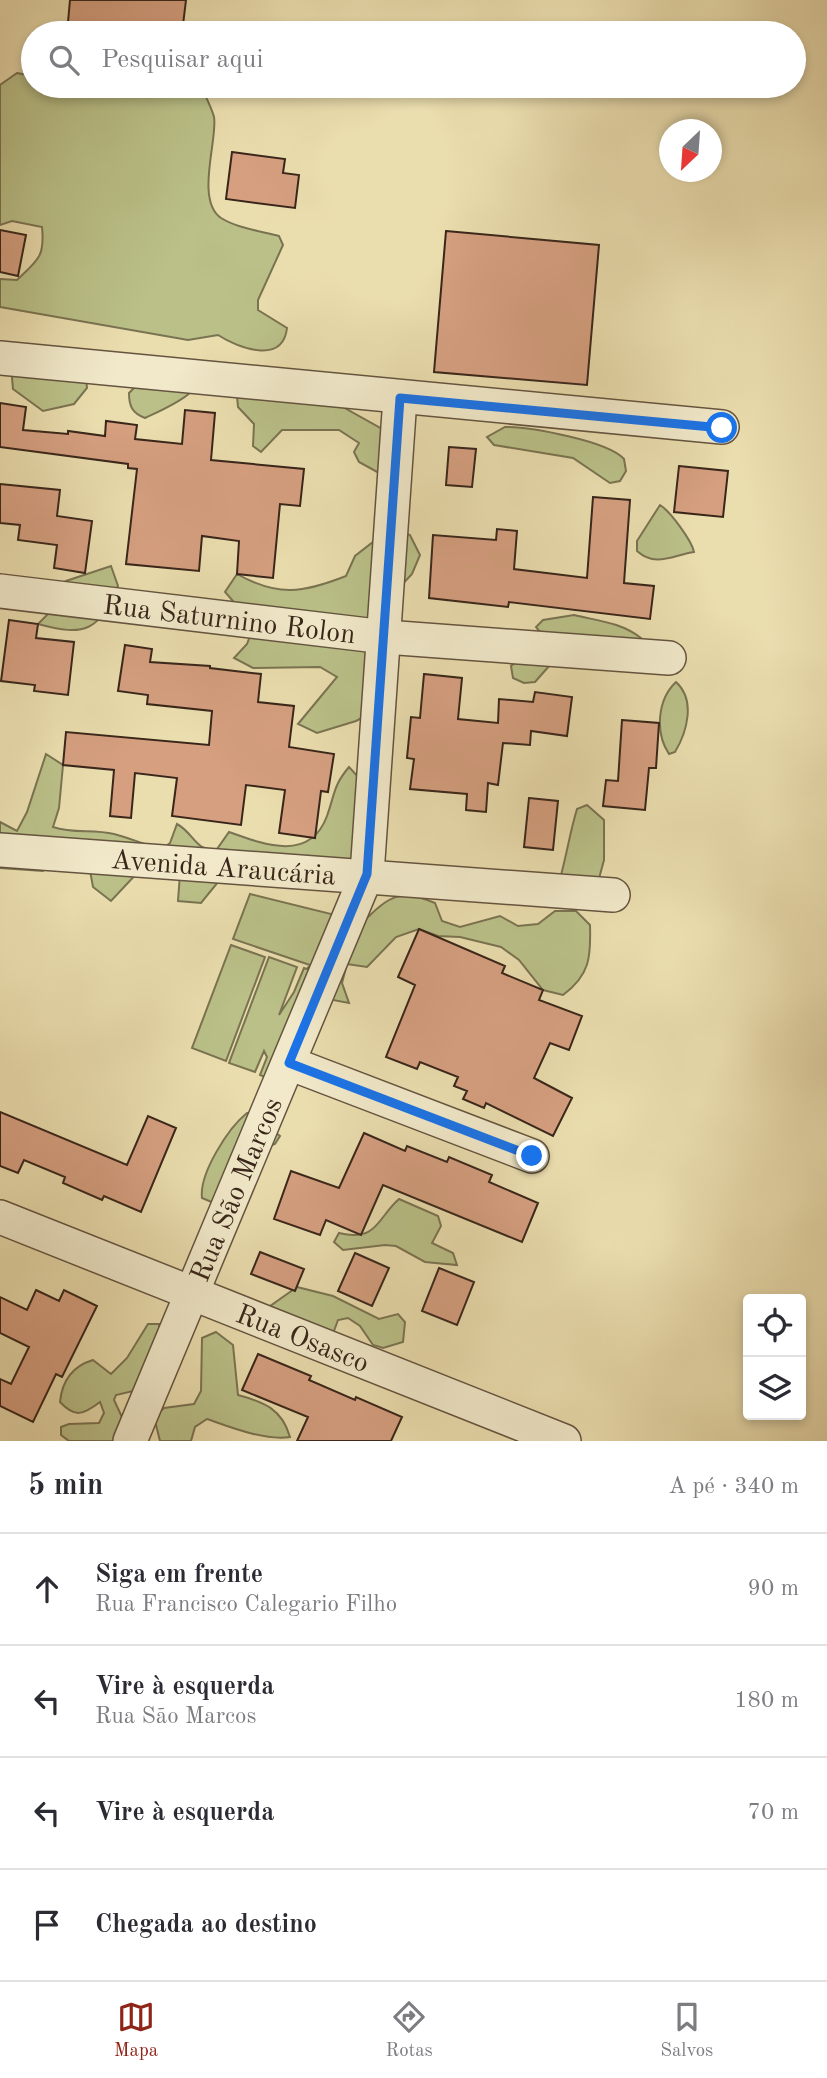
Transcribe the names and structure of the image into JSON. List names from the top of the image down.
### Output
{
  "streets": {
    "street": [
      "Rua Saturnino Rolon",
      "Avenida Araucária",
      "Rua São Marcos",
      "Rua Osasco"
    ]
  },
  "crossings": [
    ["Rua Saturnino Rolon", "Rua São Marcos"],
    ["Avenida Araucária", "Rua São Marcos"],
    ["Rua São Marcos", "Rua Osasco"]
  ],
  "north": "bottom left",
  "page": {
    "search": "Pesquisar aqui",
    "heading": ["5 min", "A pé · 340 m"],
    "list": [
      ["Siga em frente", "Rua Francisco Calegario Filho", "90 m"],
      ["Vire à esquerda", "Rua São Marcos", "180 m"],
      ["Vire à esquerda", "70 m"],
      "Chegada ao destino"
    ],
    "nav": ["Mapa", "Rotas", "Salvos"]
  }
}
